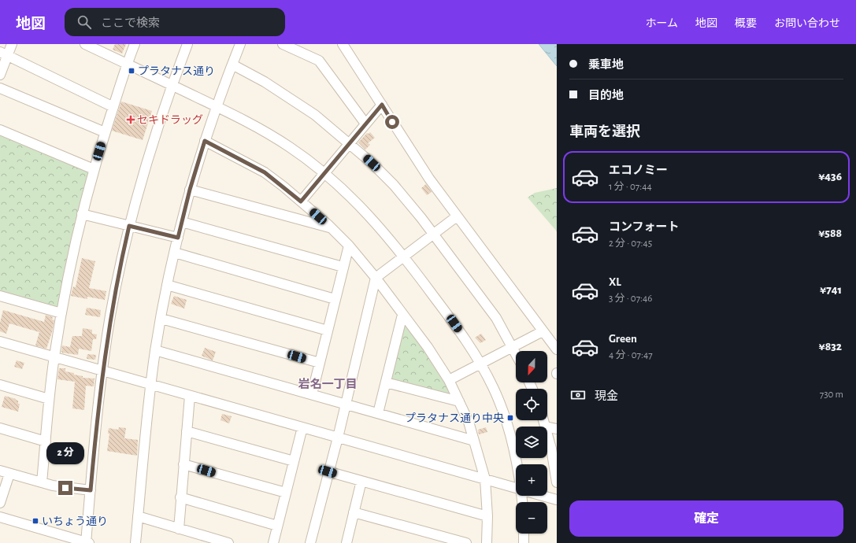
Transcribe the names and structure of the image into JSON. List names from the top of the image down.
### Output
{
  "districts": ["岩名一丁目"],
  "places": {
    "transit": ["プラタナス通り", "プラタナス通り中央", "いちょう通り"],
    "health": ["セキドラッグ"]
  },
  "north": "bottom",
  "page": {
    "header": "地図",
    "search": "ここで検索",
    "nav": [
      "ホーム",
      "地図",
      "概要",
      "お問い合わせ"
    ],
    "banner": ["乗車地", "目的地"],
    "heading": "車両を選択",
    "list": [
      {
        "name": "エコノミー",
        "note": "1 分 · 07:44",
        "value": "¥436"
      },
      {
        "name": "コンフォート",
        "note": "2 分 · 07:45",
        "value": "¥588"
      },
      {
        "name": "XL",
        "note": "3 分 · 07:46",
        "value": "¥741"
      },
      {
        "name": "Green",
        "note": "4 分 · 07:47",
        "value": "¥832"
      }
    ],
    "map_buttons": ["+", "−"],
    "pay": ["現金", "730 m"],
    "bubble": "2 分",
    "buttons": "確定"
  }
}
